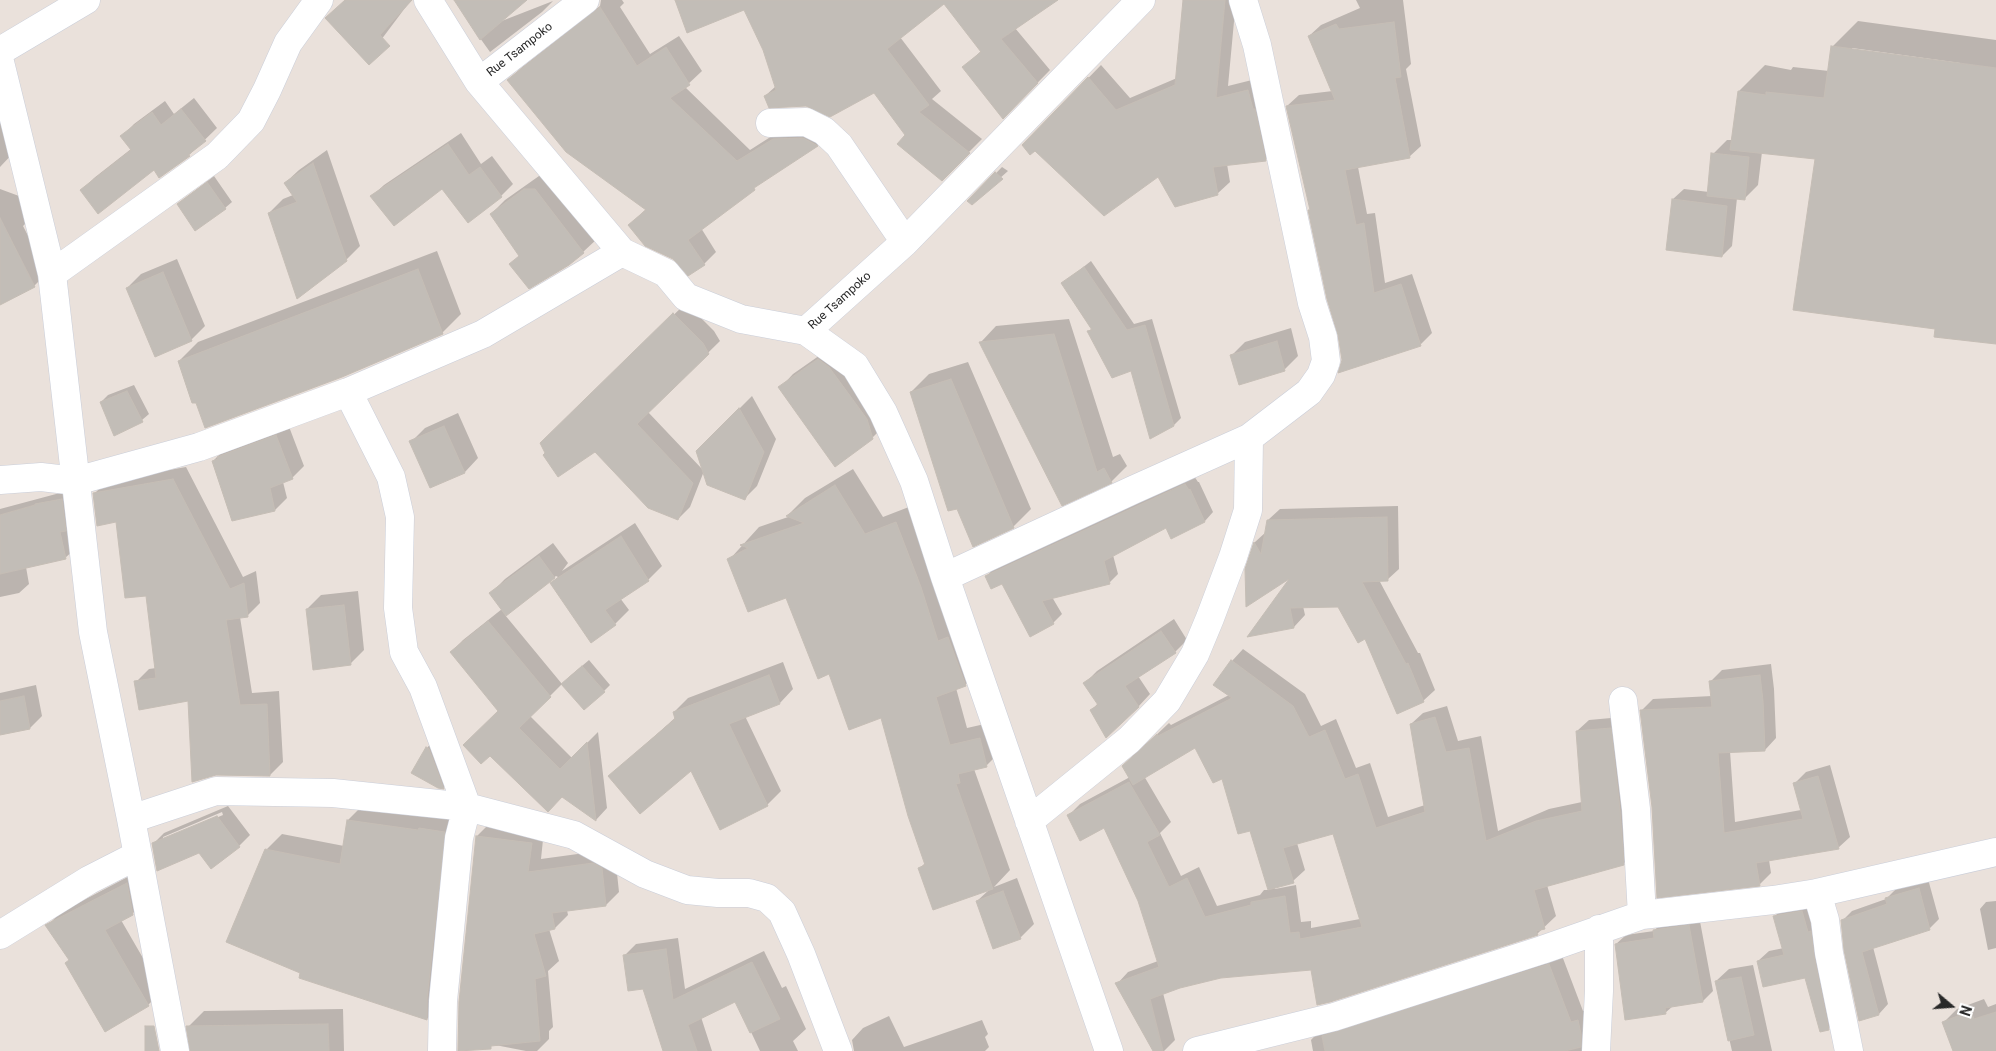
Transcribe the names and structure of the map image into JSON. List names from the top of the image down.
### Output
{
  "streets": {
    "street": ["Rue Tsampoko"]
  },
  "north": "right"
}
